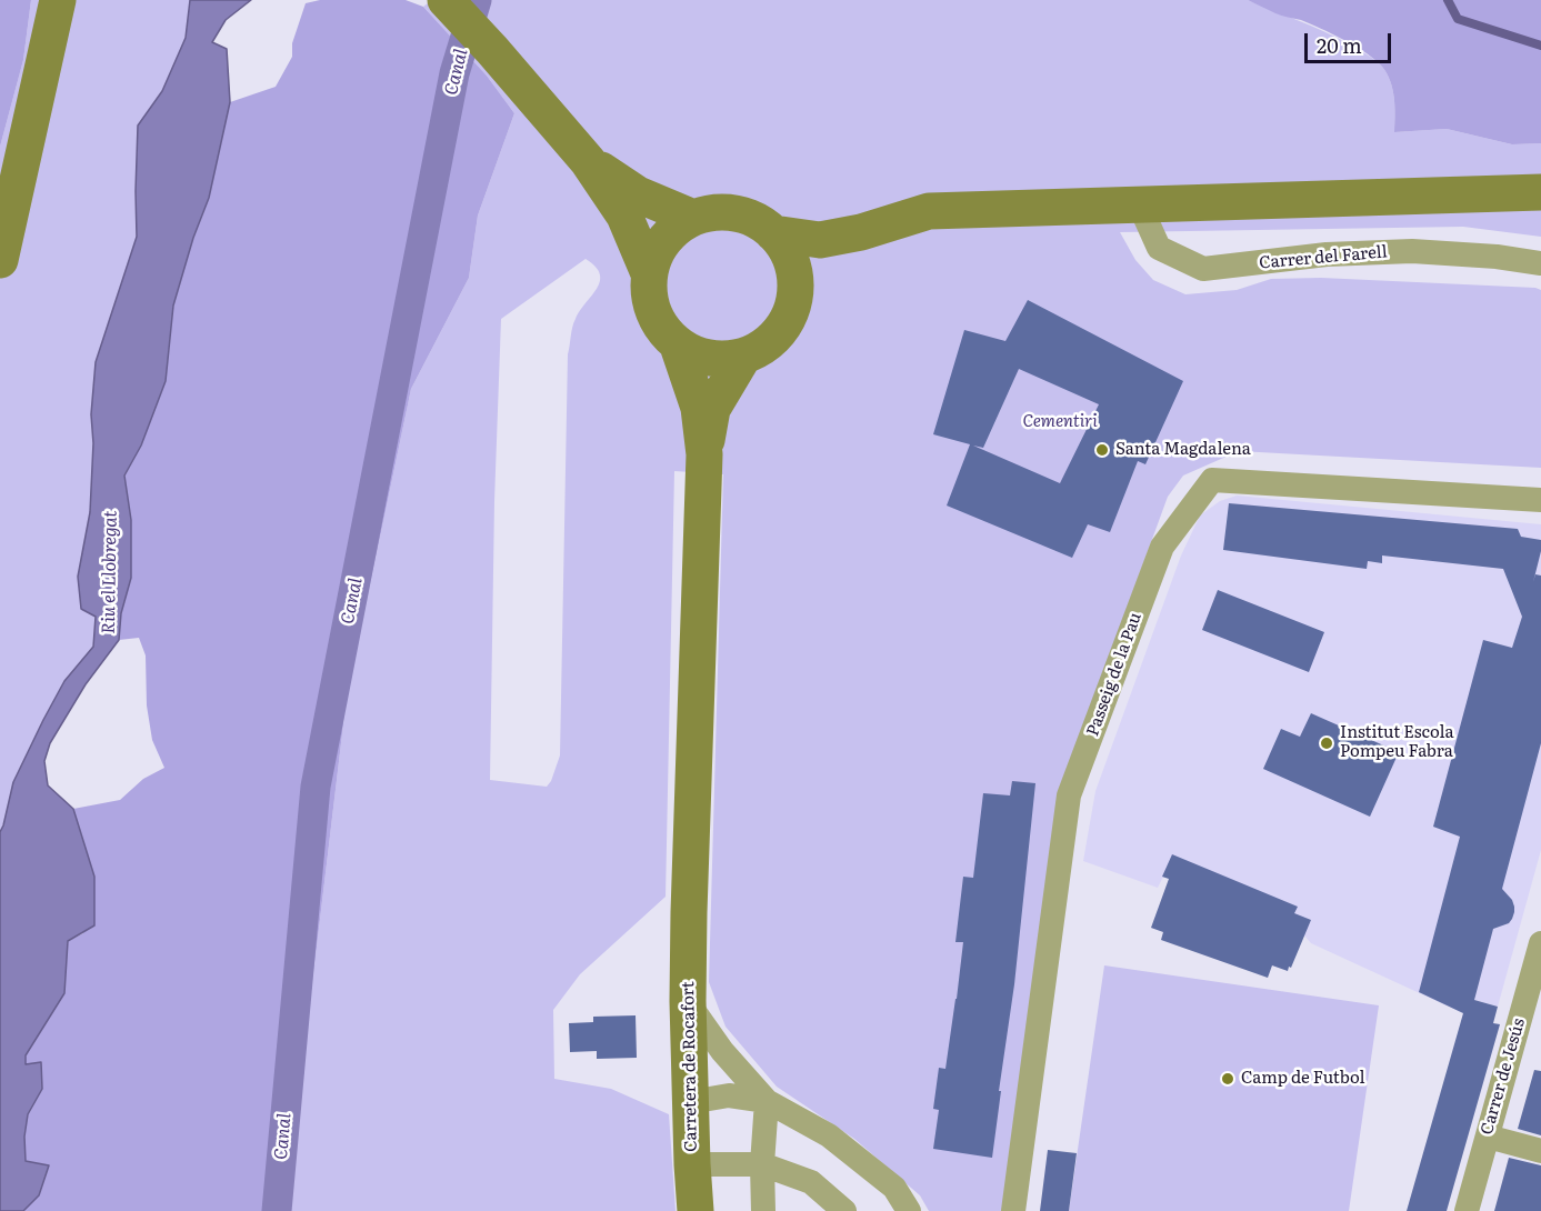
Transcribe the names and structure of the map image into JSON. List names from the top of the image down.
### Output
{
  "streets": {
    "street": [
      "Carrer del Farell",
      "Passeig de la Pau",
      "Carretera de Rocafort",
      "Carrer de Jesús"
    ]
  },
  "water": ["Canal", "Riu el Llobregat"],
  "parks": ["Cementiri"],
  "places": ["Santa Magdalena", "Institut Escola Pompeu Fabra", "Camp de Futbol"],
  "scale_bar": "20 m"
}
